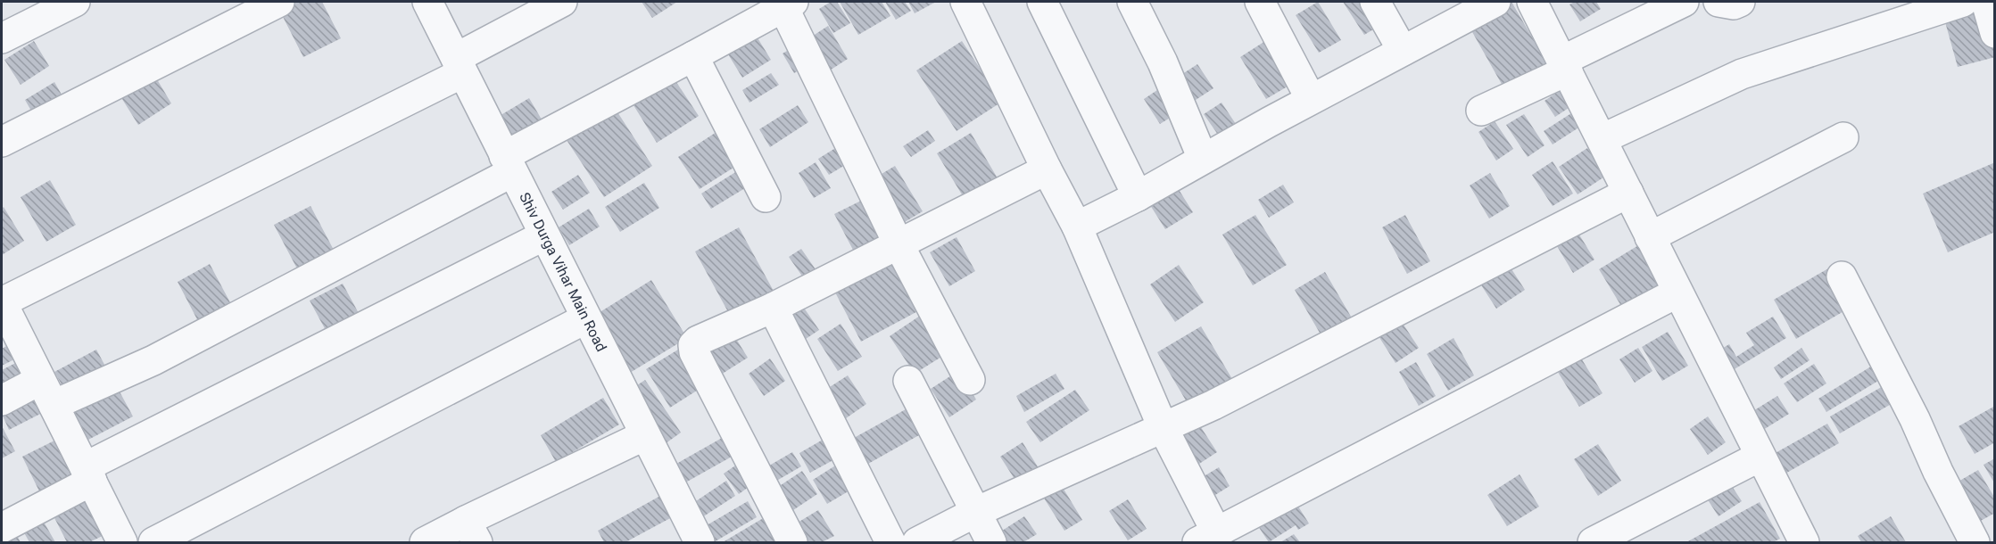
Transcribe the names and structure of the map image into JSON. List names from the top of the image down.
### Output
{
  "streets": {
    "street": ["Shiv Durga Vihar Main Road"]
  }
}
